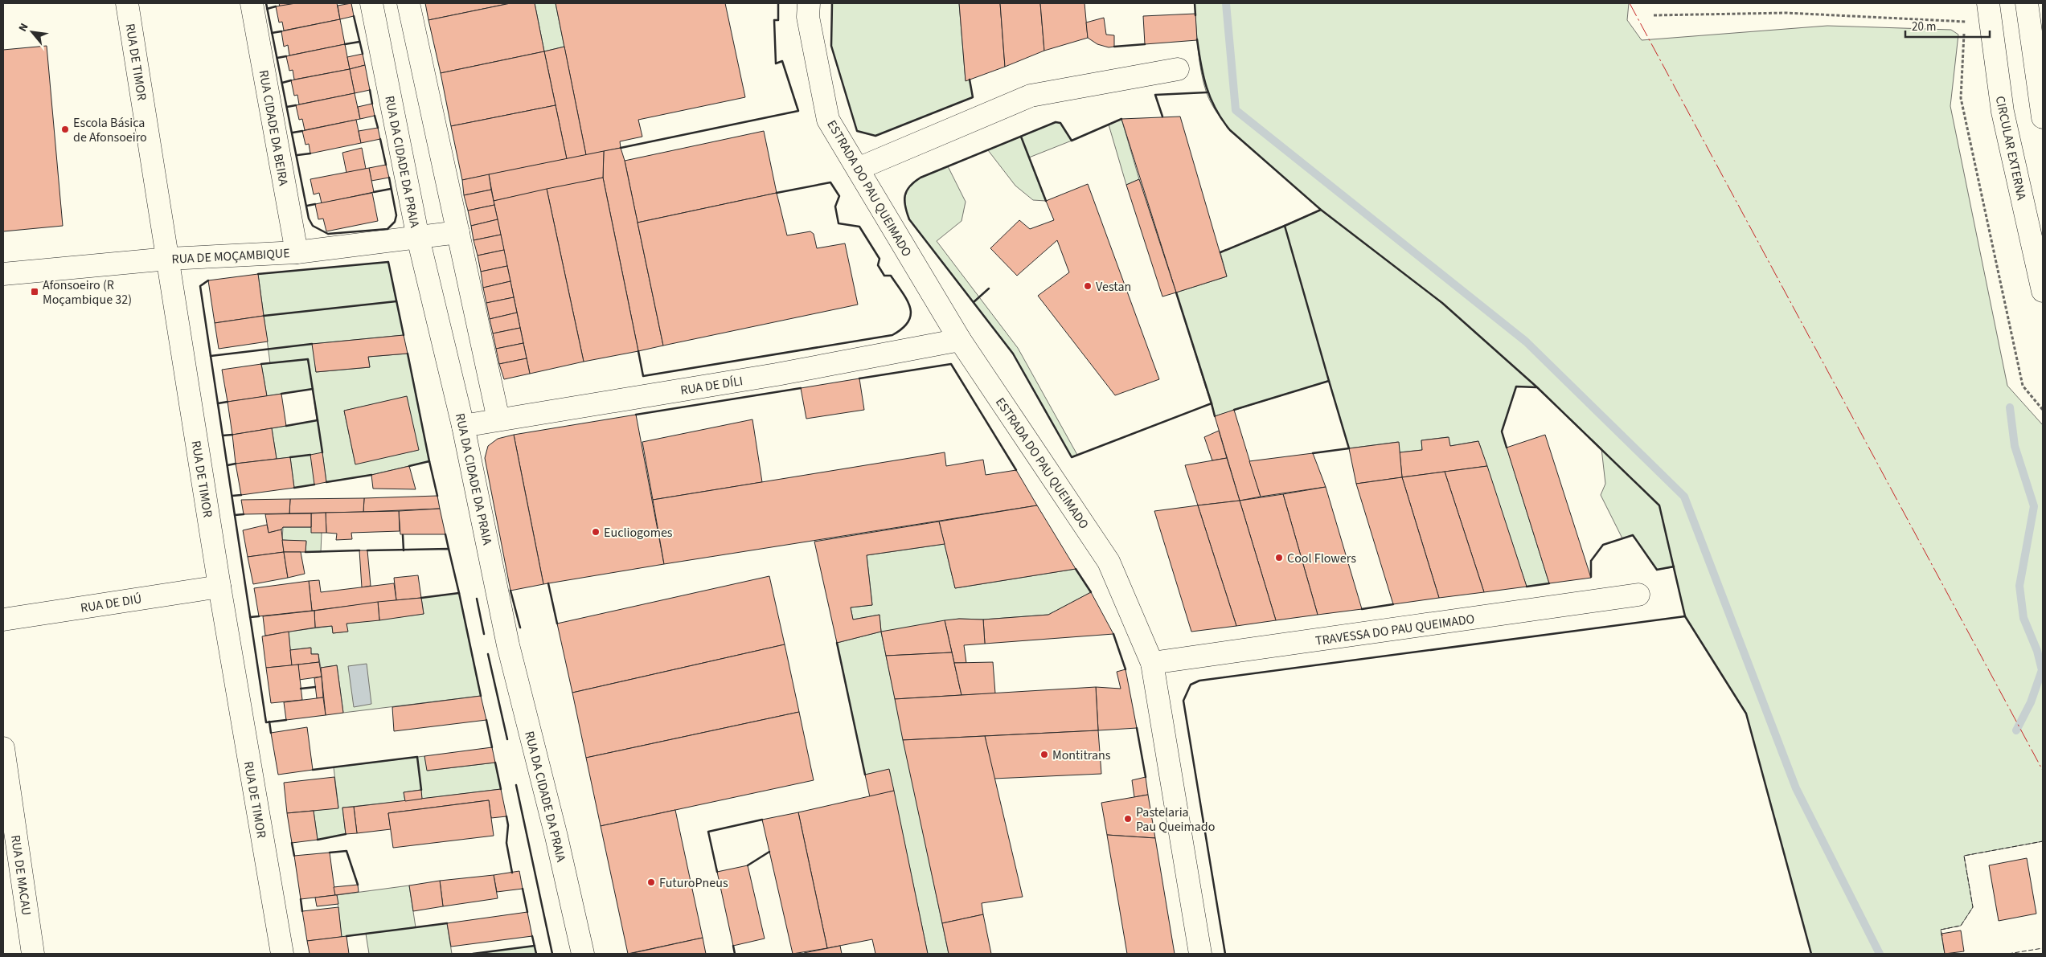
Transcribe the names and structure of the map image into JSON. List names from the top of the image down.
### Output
{
  "streets": {
    "street": [
      "RUA DE TIMOR",
      "RUA CIDADE DA BEIRA",
      "CIRCULAR EXTERNA",
      "RUA DA CIDADE DA PRAIA",
      "ESTRADA DO PAU QUEIMADO",
      "RUA DE MOÇAMBIQUE",
      "RUA DE DÍLI",
      "RUA DE DIÚ",
      "TRAVESSA DO PAU QUEIMADO",
      "RUA DE MACAU"
    ]
  },
  "crossings": [
    ["RUA DE TIMOR", "RUA DE MOÇAMBIQUE"],
    ["RUA DE TIMOR", "RUA DE DIÚ"],
    ["RUA CIDADE DA BEIRA", "RUA DE MOÇAMBIQUE"],
    ["RUA DA CIDADE DA PRAIA", "RUA DE MOÇAMBIQUE"],
    ["RUA DA CIDADE DA PRAIA", "RUA DE DÍLI"],
    ["ESTRADA DO PAU QUEIMADO", "RUA DE DÍLI"],
    ["ESTRADA DO PAU QUEIMADO", "TRAVESSA DO PAU QUEIMADO"]
  ],
  "places": {
    "other": [
      "Escola Básica de Afonsoeiro",
      "Vestan",
      "Eucliogomes",
      "Cool Flowers",
      "Montitrans",
      "Pastelaria Pau Queimado",
      "FuturoPneus"
    ],
    "transit": ["Afonsoeiro (R Moçambique 32)"]
  },
  "scale_bar": "20 m",
  "north": "top left"
}
